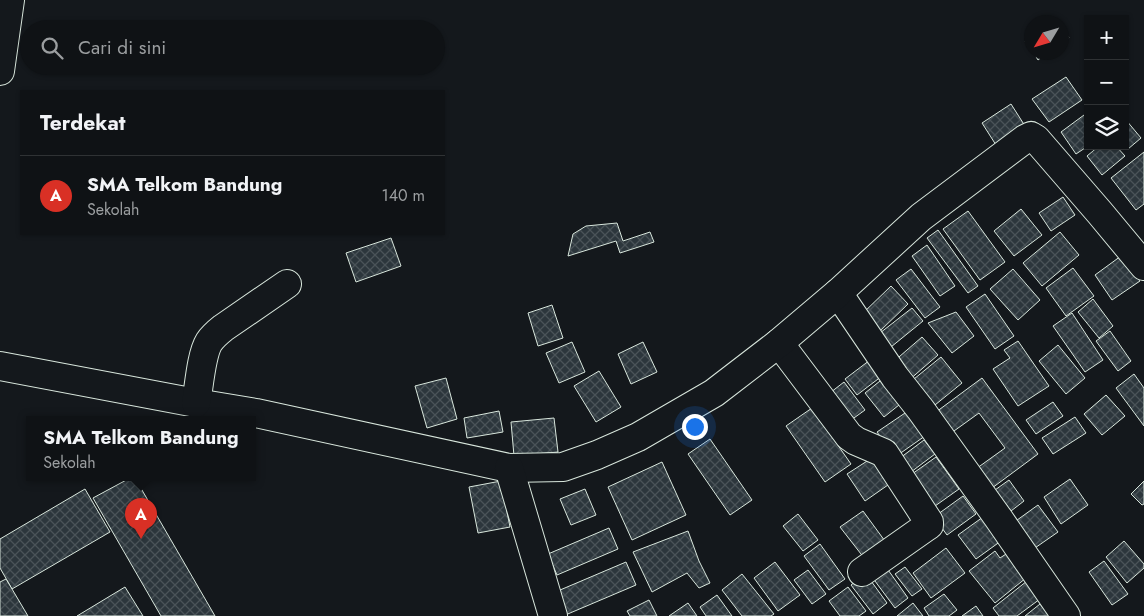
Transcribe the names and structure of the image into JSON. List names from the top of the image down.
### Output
{
  "north": "bottom left",
  "page": {
    "map_buttons": ["+", "−"],
    "search": "Cari di sini",
    "heading": "Terdekat",
    "list": [
      {
        "mark": "A",
        "name": "SMA Telkom Bandung",
        "note": "Sekolah",
        "value": "140 m"
      }
    ],
    "popup": ["SMA Telkom Bandung", "Sekolah"],
    "pins": "A"
  }
}
